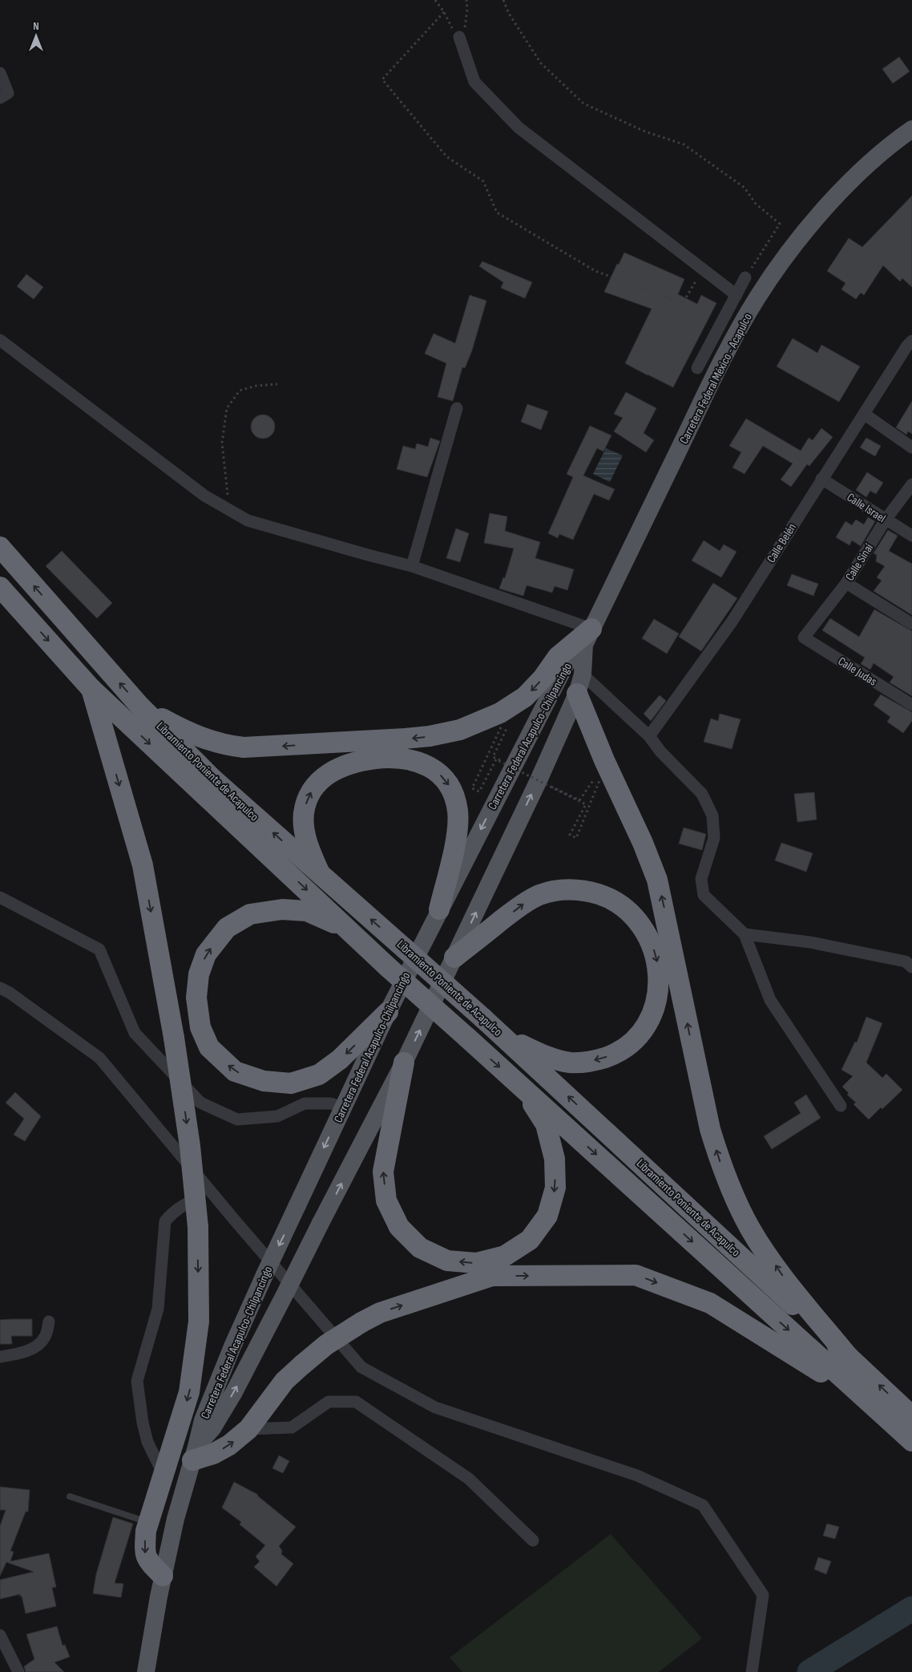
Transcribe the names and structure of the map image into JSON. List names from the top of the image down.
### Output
{
  "streets": {
    "highway": ["Libramiento Poniente de Acapulco"],
    "main road": ["Carretera Federal México - Acapulco", "Carretera Federal Acapulco-Chilpancingo"],
    "street": [
      "Calle Israel",
      "Calle Belén",
      "Calle Sinaí",
      "Calle Judas"
    ]
  },
  "crossings": [
    ["Carretera Federal México - Acapulco", "Carretera Federal Acapulco-Chilpancingo"],
    ["Calle Israel", "Calle Belén"],
    ["Calle Israel", "Calle Sinaí"],
    ["Calle Sinaí", "Calle Judas"]
  ],
  "north": "top"
}
